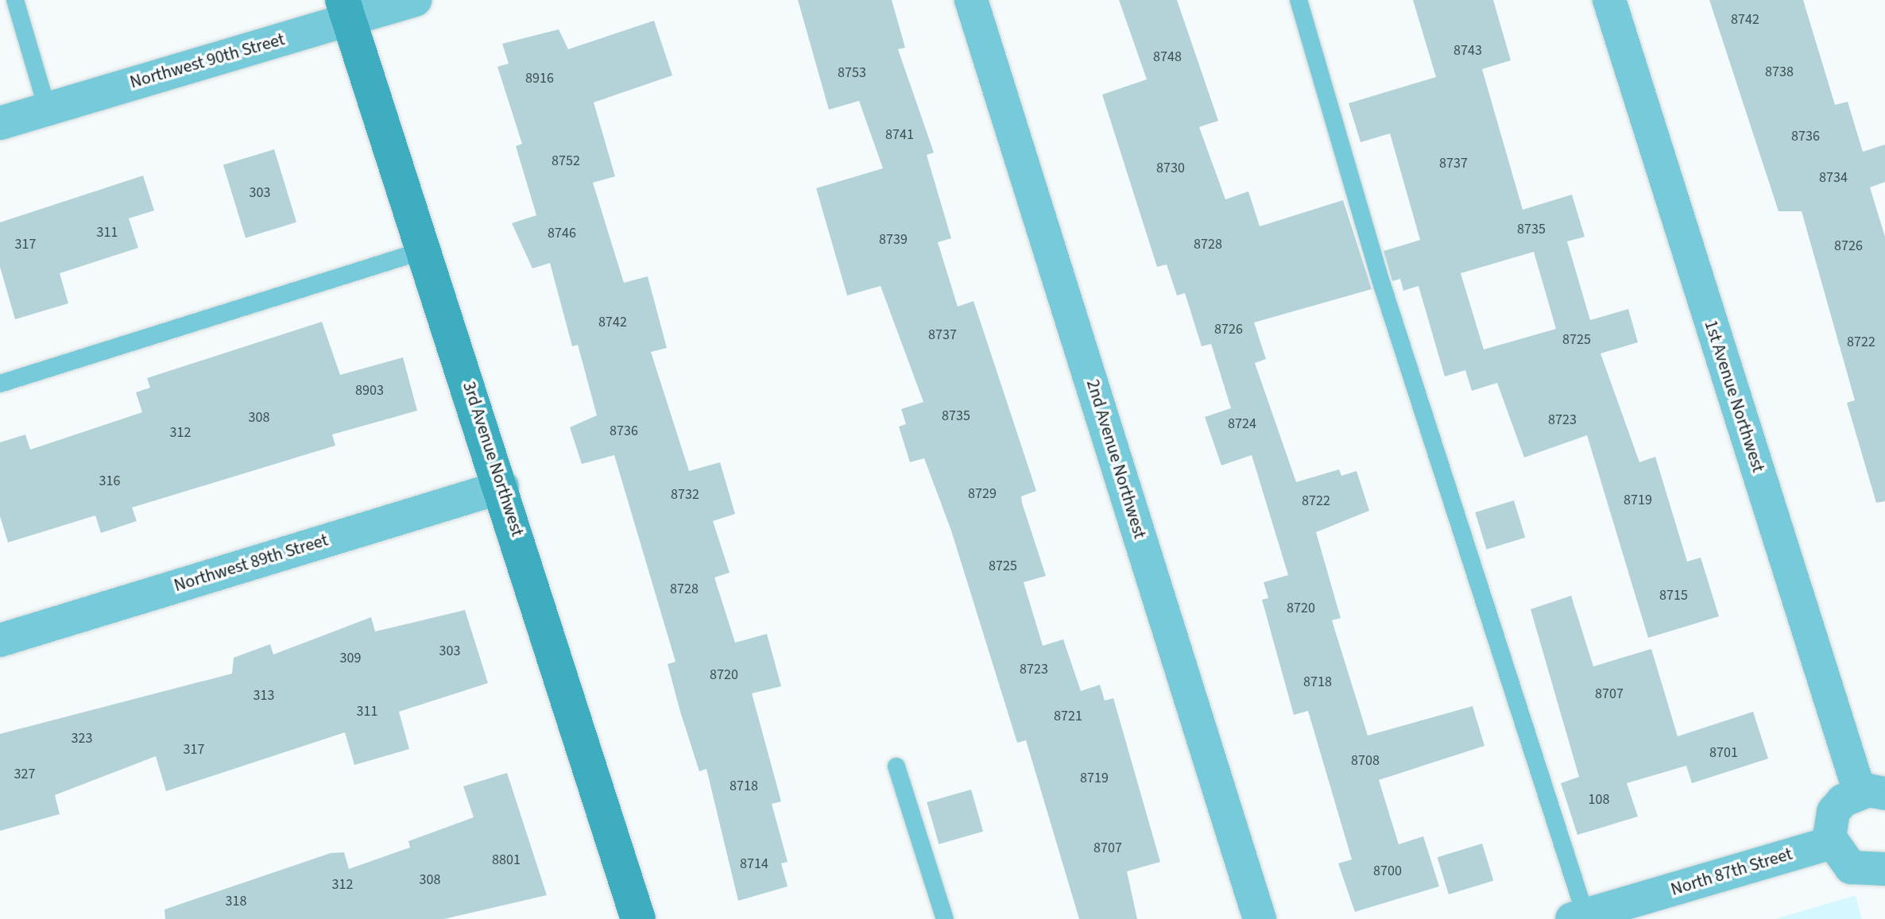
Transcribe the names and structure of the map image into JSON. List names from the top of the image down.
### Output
{
  "streets": {
    "street": [
      "Northwest 90th Street",
      "1st Avenue Northwest",
      "3rd Avenue Northwest",
      "2nd Avenue Northwest",
      "Northwest 89th Street",
      "North 87th Street"
    ]
  },
  "crossings": [
    ["Northwest 90th Street", "3rd Avenue Northwest"],
    ["3rd Avenue Northwest", "Northwest 89th Street"]
  ],
  "house_numbers": [
    "8742",
    "8743",
    "8748",
    "8738",
    "8753",
    "8916",
    "8741",
    "8736",
    "8752",
    "8737",
    "8730",
    "8734",
    "303",
    "8735",
    "311",
    "8746",
    "8739",
    "317",
    "8728",
    "8726",
    "8742",
    "8726",
    "8737",
    "8725",
    "8722",
    "8903",
    "8735",
    "308",
    "8723",
    "8724",
    "8736",
    "312",
    "316",
    "8729",
    "8732",
    "8719",
    "8722",
    "8725",
    "8728",
    "8715",
    "8720",
    "303",
    "309",
    "8723",
    "8720",
    "8718",
    "8707",
    "313",
    "311",
    "8721",
    "323",
    "317",
    "8701",
    "8708",
    "327",
    "8719",
    "8718",
    "108",
    "8707",
    "8801",
    "8714",
    "8700",
    "308",
    "312",
    "318"
  ]
}
